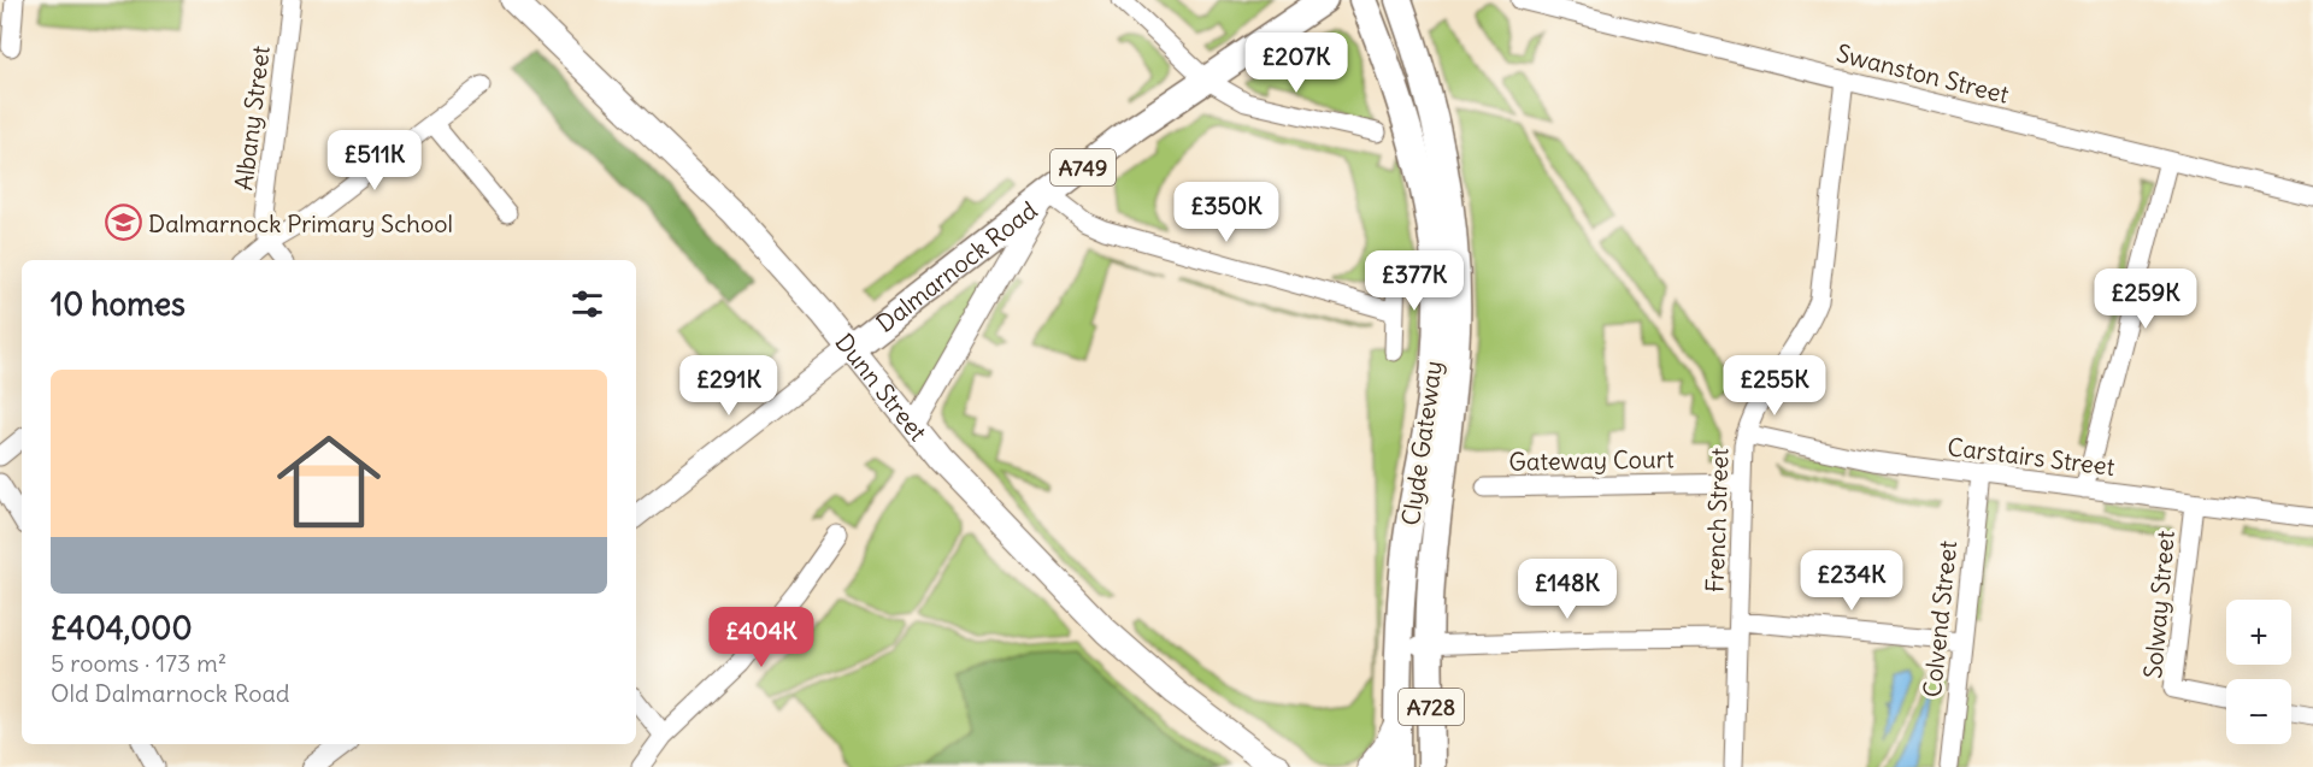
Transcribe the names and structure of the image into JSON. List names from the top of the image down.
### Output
{
  "streets": {
    "main road": [
      "A749",
      "Dalmarnock Road",
      "Dunn Street",
      "Clyde Gateway",
      "A728"
    ],
    "street": [
      "Swanston Street",
      "Albany Street",
      "Carstairs Street",
      "Gateway Court",
      "French Street",
      "Solway Street",
      "Colvend Street"
    ]
  },
  "crossings": [
    ["Swanston Street", "French Street"],
    ["Dalmarnock Road", "Dunn Street"],
    ["Carstairs Street", "French Street"],
    ["Carstairs Street", "Solway Street"],
    ["Carstairs Street", "Colvend Street"],
    ["Gateway Court", "French Street"]
  ],
  "places": {
    "school or university": ["Dalmarnock Primary School"]
  },
  "page": {
    "price": [
      "£207K",
      "£511K",
      "£350K",
      "£377K",
      "£259K",
      "£291K",
      "£255K",
      "£234K",
      "£148K",
      "£404K"
    ],
    "heading": "10 homes",
    "list": [
      {
        "name": "£404,000",
        "note": "5 rooms · 173 m² · Old Dalmarnock Road"
      }
    ],
    "map_buttons": ["+", "−"]
  }
}
